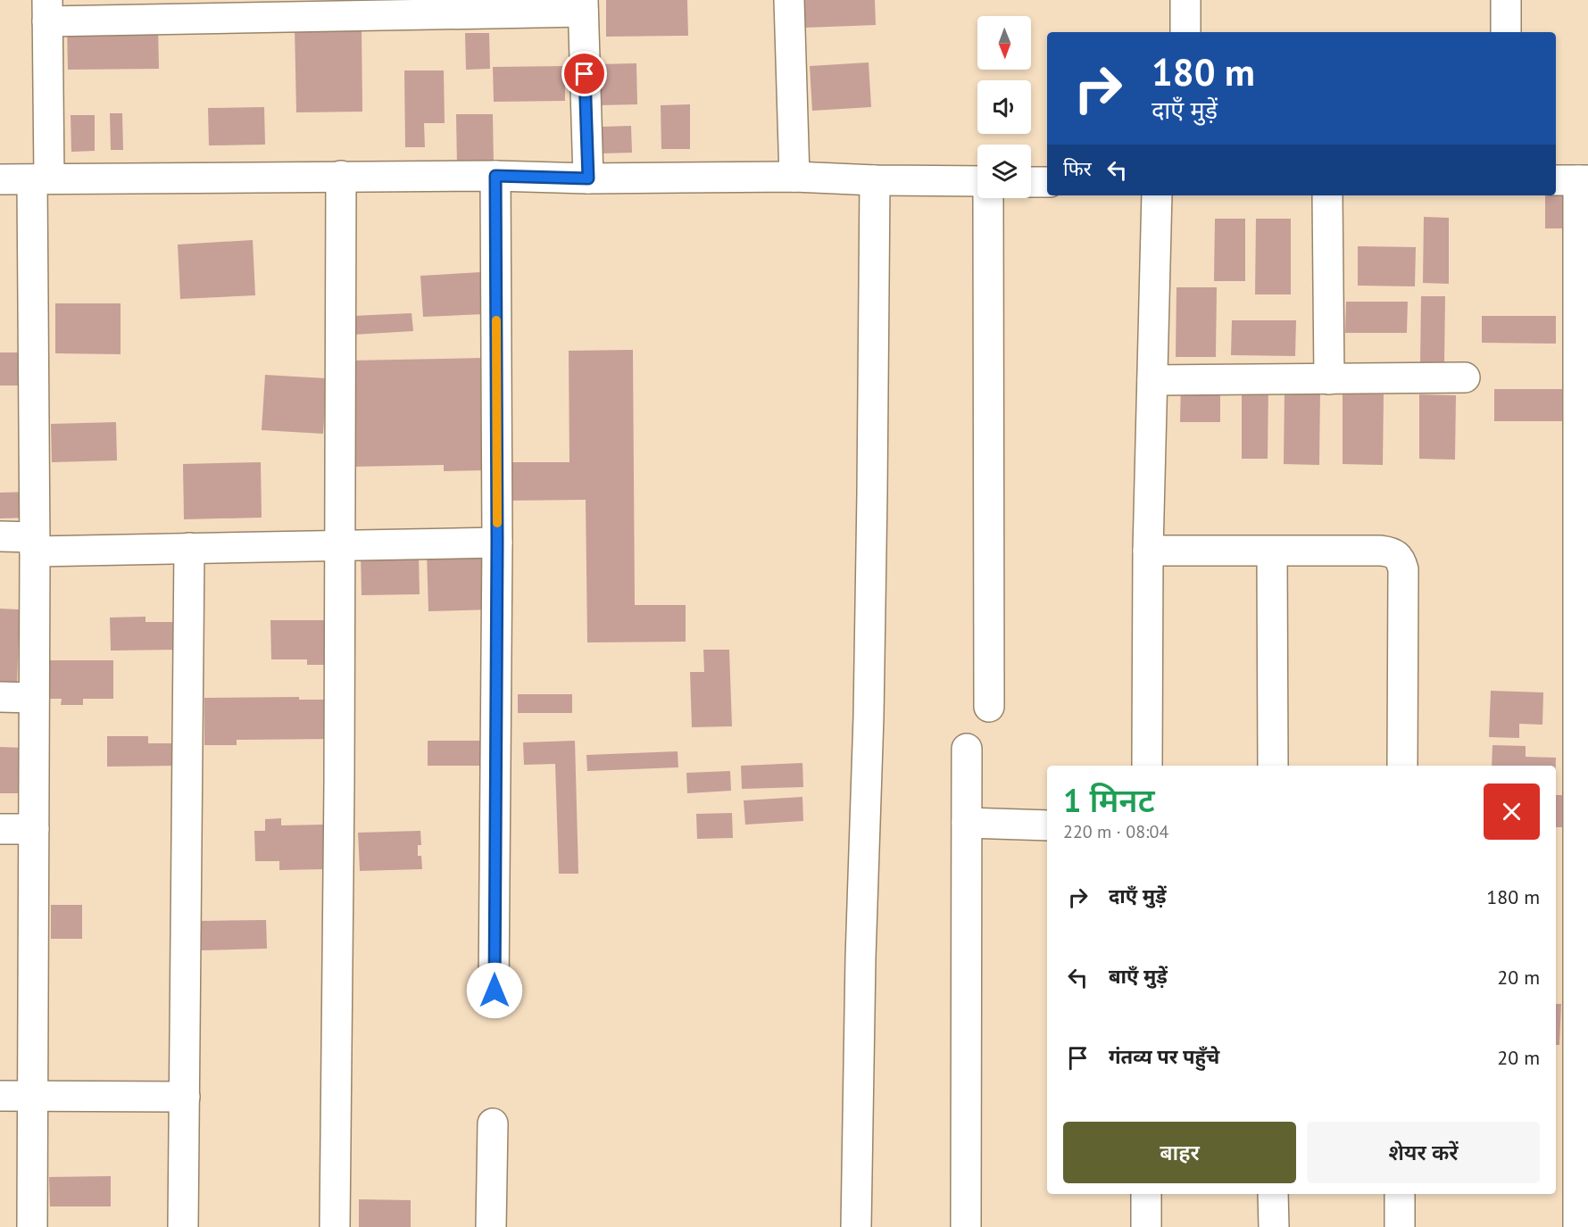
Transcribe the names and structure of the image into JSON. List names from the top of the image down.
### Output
{
  "north": "bottom",
  "page": {
    "turn": ["180 m", "दाएँ मुड़ें"],
    "then": "फिर",
    "heading": ["1 मिनट", "220 m · 08:04"],
    "list": [
      {
        "name": "दाएँ मुड़ें",
        "value": "180 m"
      },
      {
        "name": "बाएँ मुड़ें",
        "value": "20 m"
      },
      {
        "name": "गंतव्य पर पहुँचे",
        "value": "20 m"
      }
    ],
    "buttons": ["बाहर", "शेयर करें"]
  }
}
